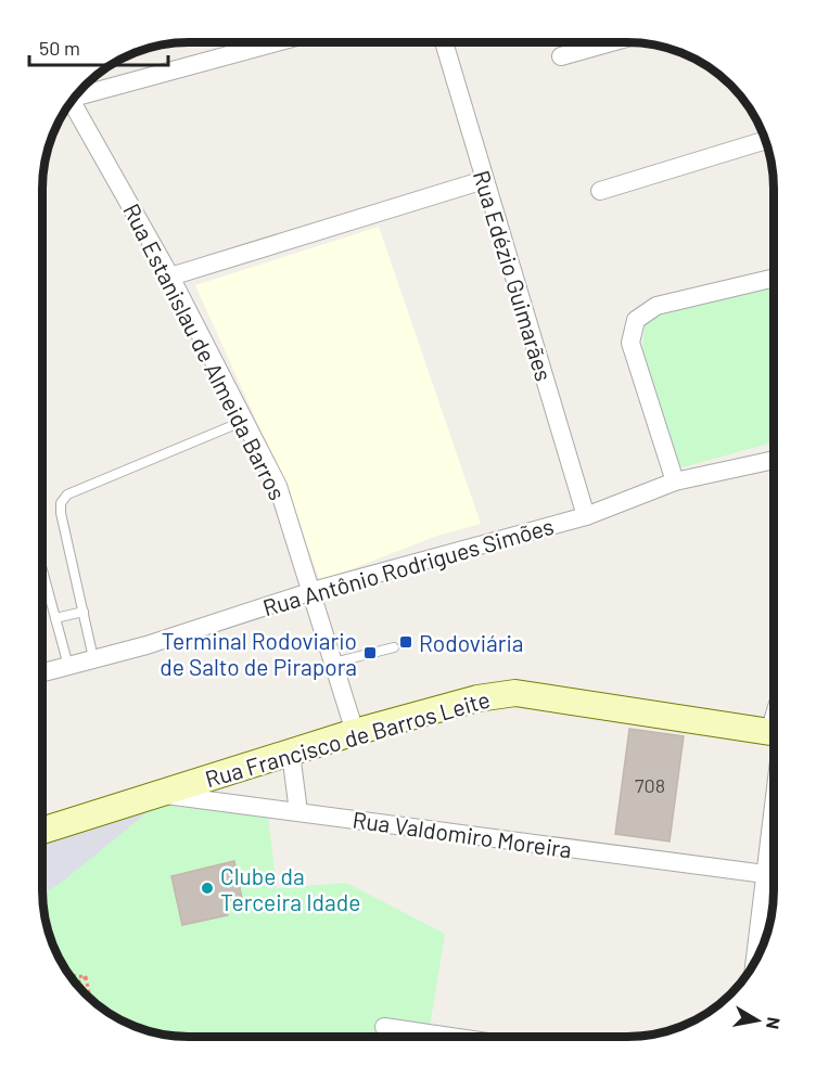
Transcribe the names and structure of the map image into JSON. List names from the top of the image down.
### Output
{
  "streets": {
    "main road": ["Rua Francisco de Barros Leite"],
    "street": [
      "Rua Edézio Guimarães",
      "Rua Estanislau de Almeida Barros",
      "Rua Antônio Rodrigues Simões",
      "Rua Valdomiro Moreira"
    ]
  },
  "crossings": [
    ["Rua Edézio Guimarães", "Rua Antônio Rodrigues Simões"],
    ["Rua Estanislau de Almeida Barros", "Rua Antônio Rodrigues Simões"],
    ["Rua Estanislau de Almeida Barros", "Rua Francisco de Barros Leite"],
    ["Rua Francisco de Barros Leite", "Rua Valdomiro Moreira"]
  ],
  "places": {
    "transit": ["Rodoviária", "Terminal Rodoviario de Salto de Pirapora"],
    "other": ["Clube da Terceira Idade"]
  },
  "house_numbers": ["708"],
  "scale_bar": "50 m",
  "north": "right"
}
